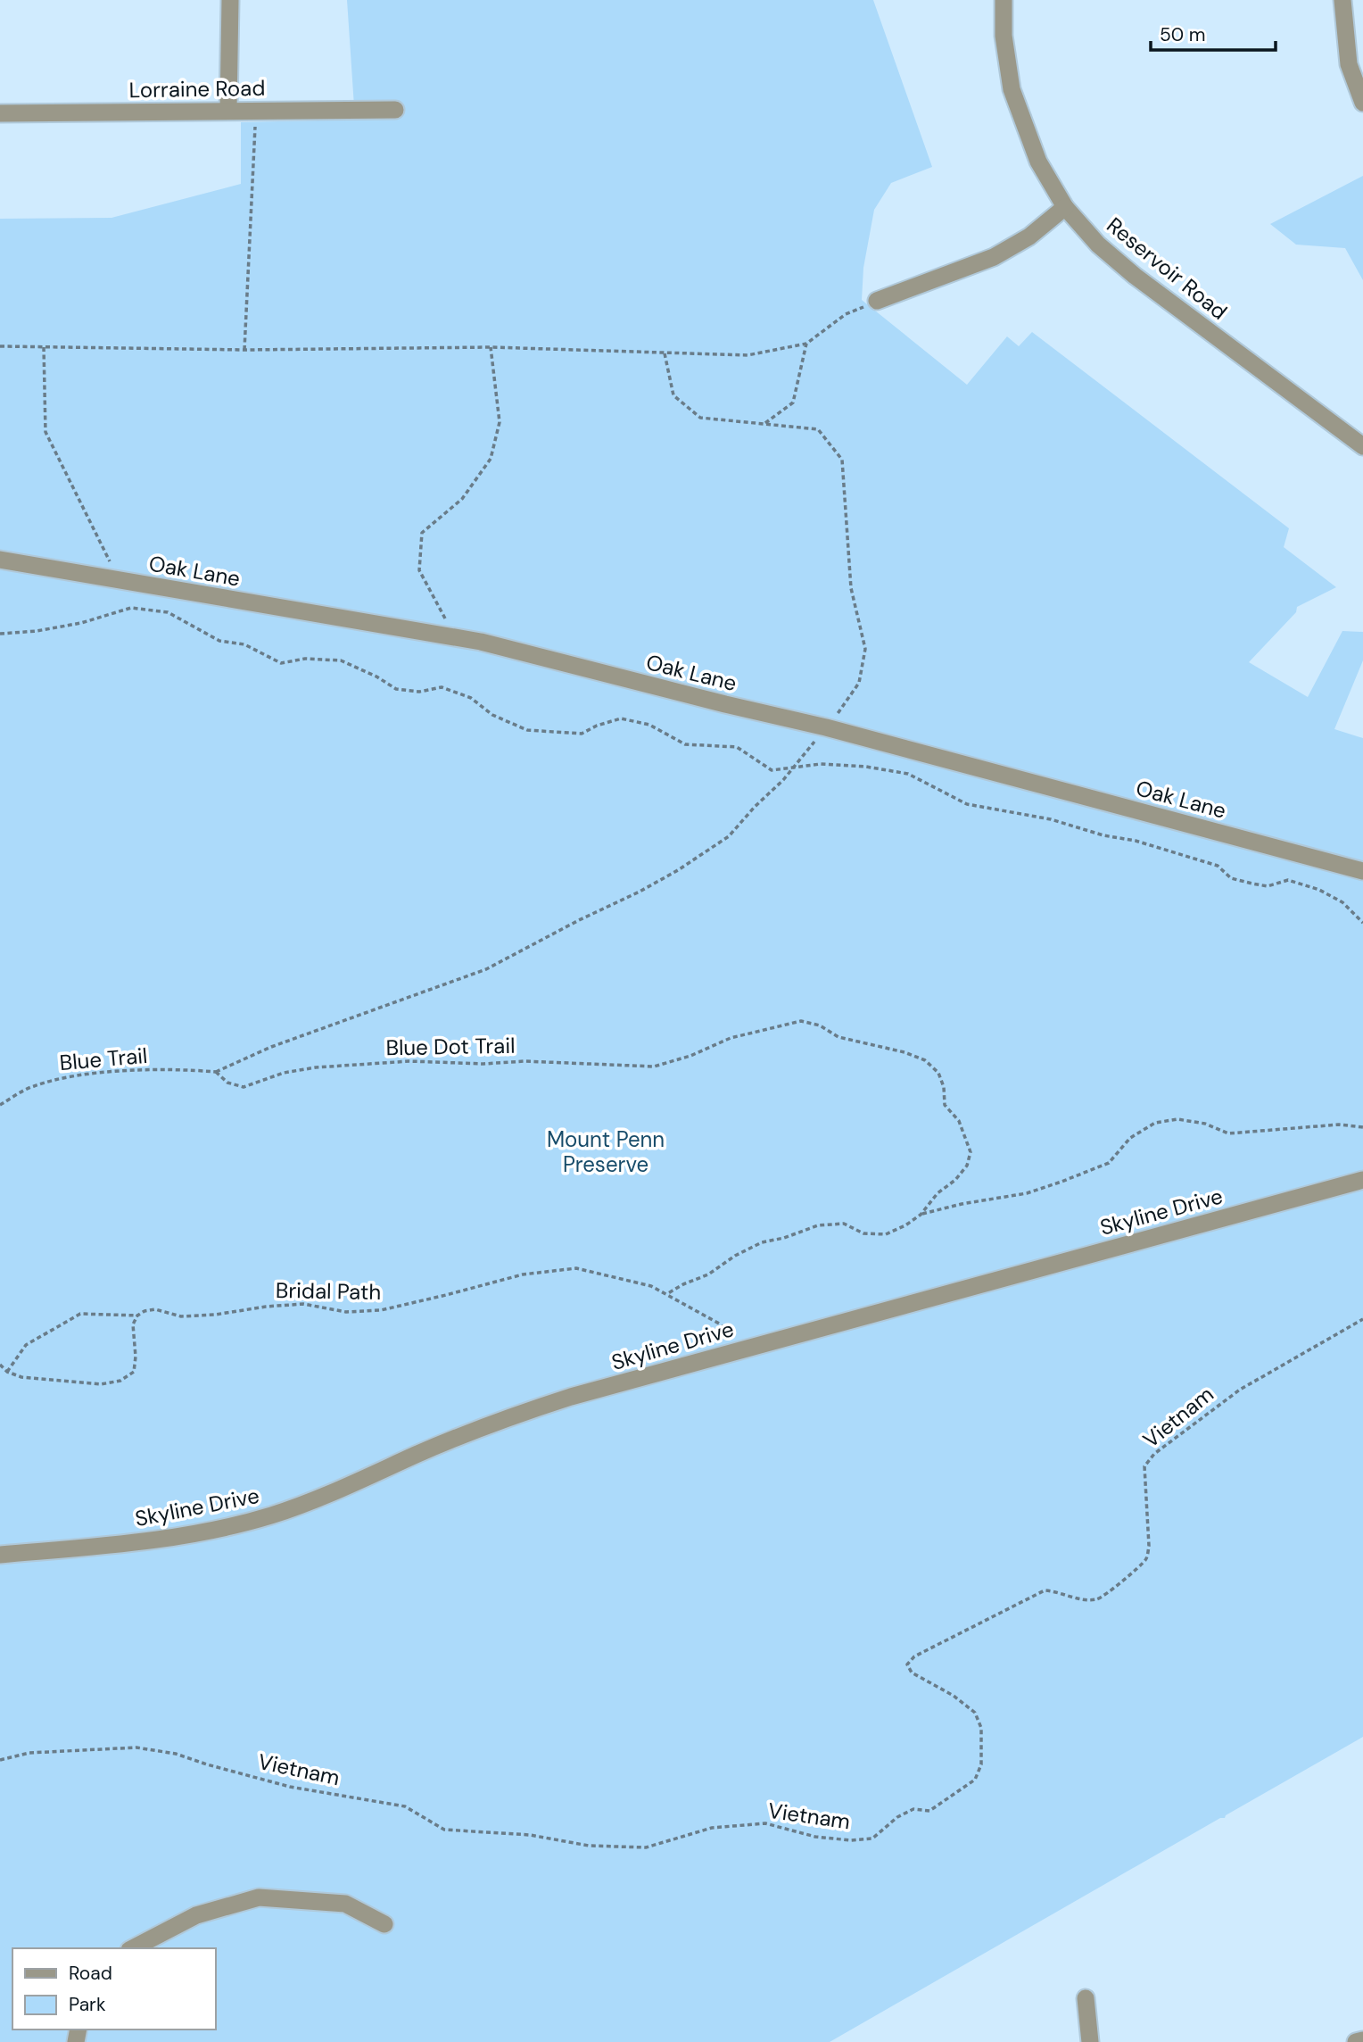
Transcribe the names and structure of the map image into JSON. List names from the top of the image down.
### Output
{
  "streets": {
    "street": [
      "Lorraine Road",
      "Reservoir Road",
      "Oak Lane",
      "Skyline Drive"
    ],
    "path": [
      "Blue Dot Trail",
      "Blue Trail",
      "Bridal Path",
      "Vietnam"
    ]
  },
  "crossings": [
    ["Oak Lane", "Blue Dot Trail"],
    ["Blue Dot Trail", "Blue Trail"],
    ["Blue Dot Trail", "Bridal Path"]
  ],
  "parks": ["Mount Penn Preserve"],
  "legend": ["Road", "Park"],
  "scale_bar": "50 m"
}
